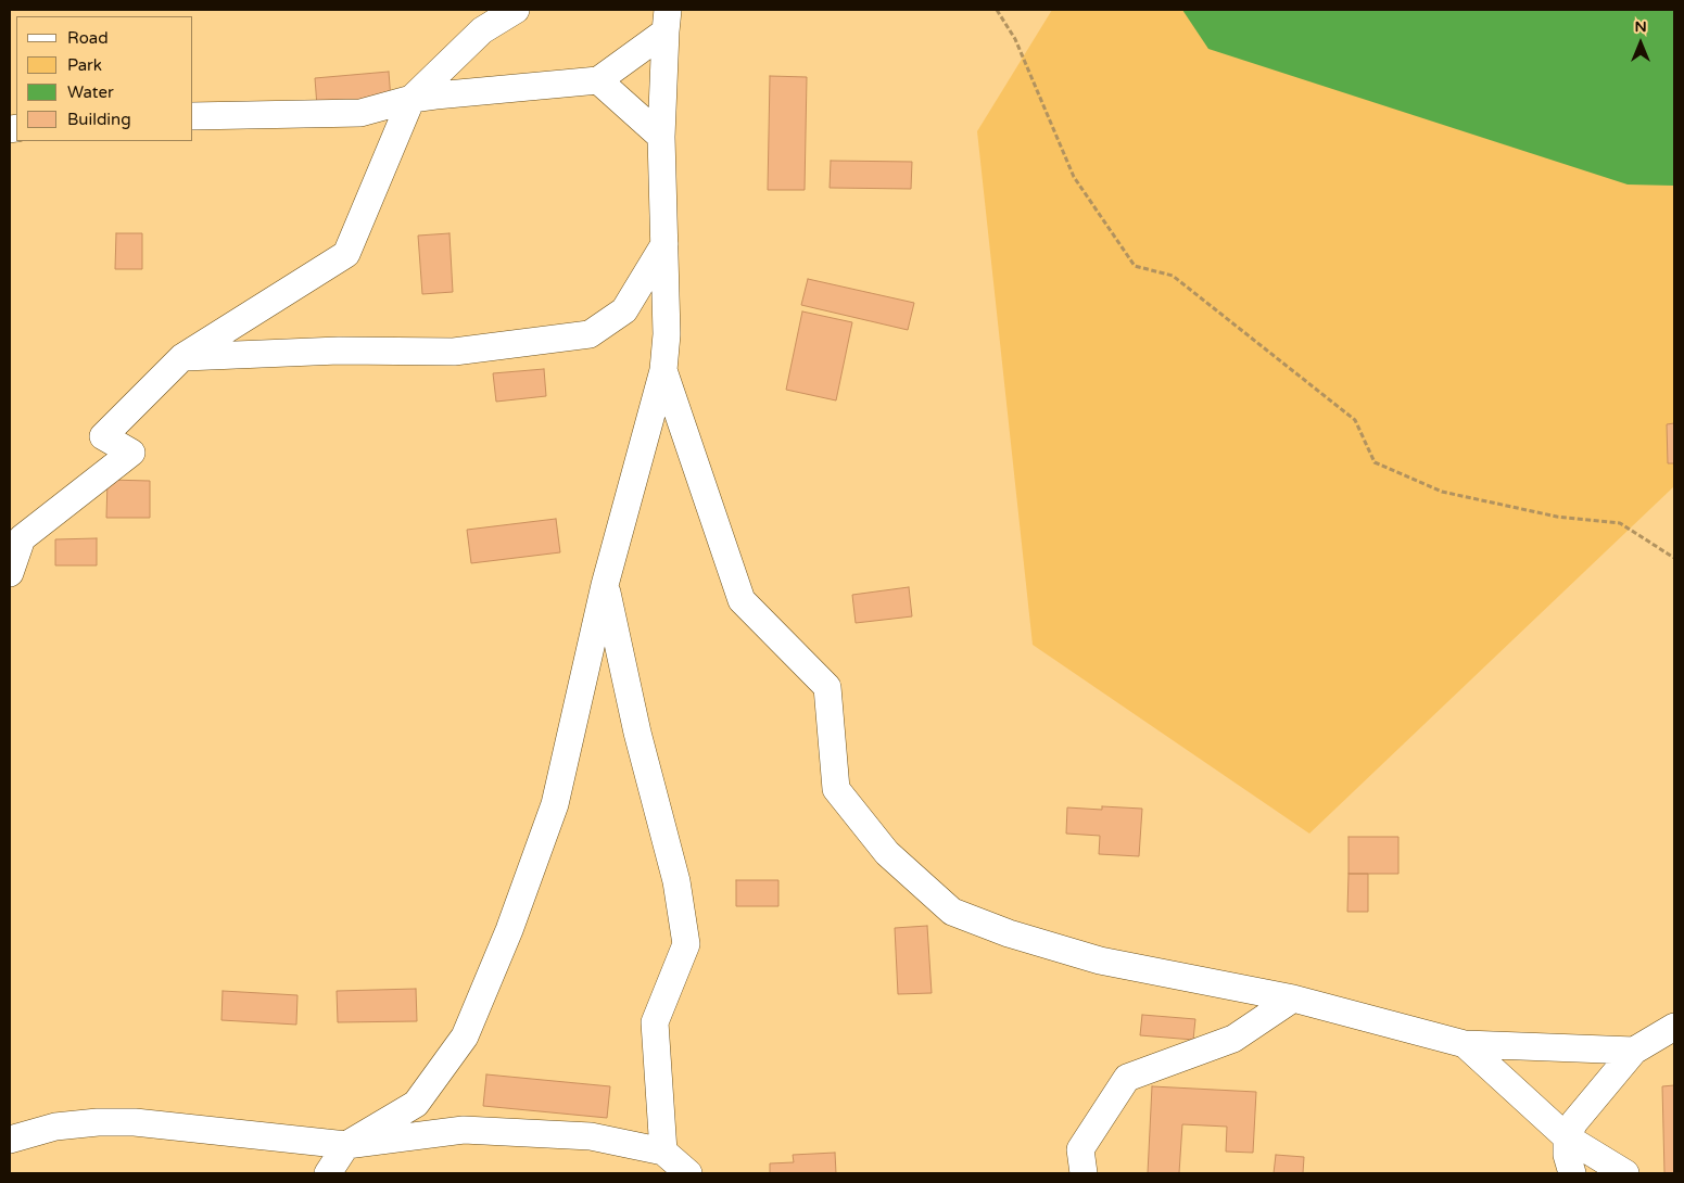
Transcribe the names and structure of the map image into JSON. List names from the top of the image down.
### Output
{
  "legend": [
    "Road",
    "Park",
    "Water",
    "Building"
  ],
  "north": "top"
}
